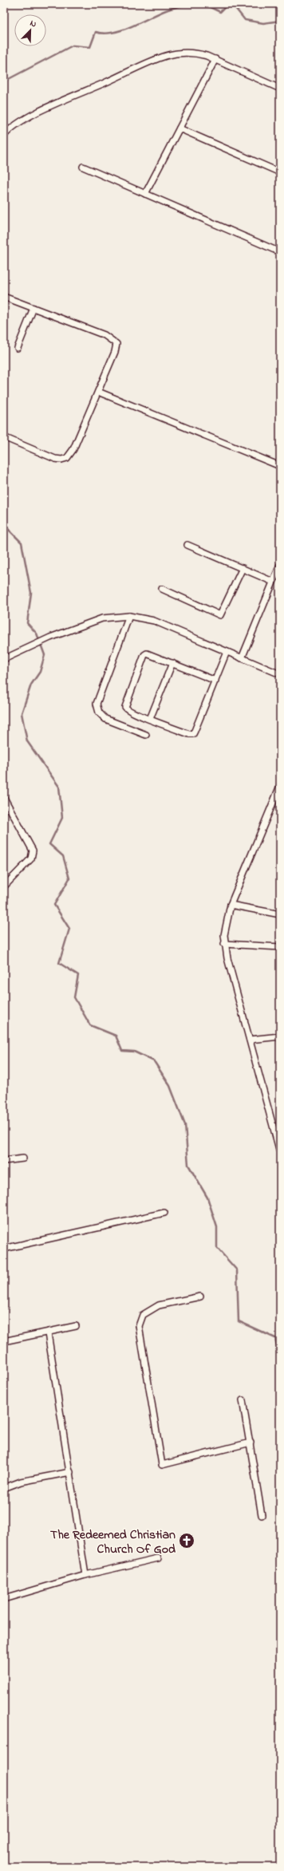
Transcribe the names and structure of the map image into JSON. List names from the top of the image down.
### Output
{
  "places": {
    "church": ["The Redeemed Christian Church Of God"]
  },
  "north": "top right"
}
